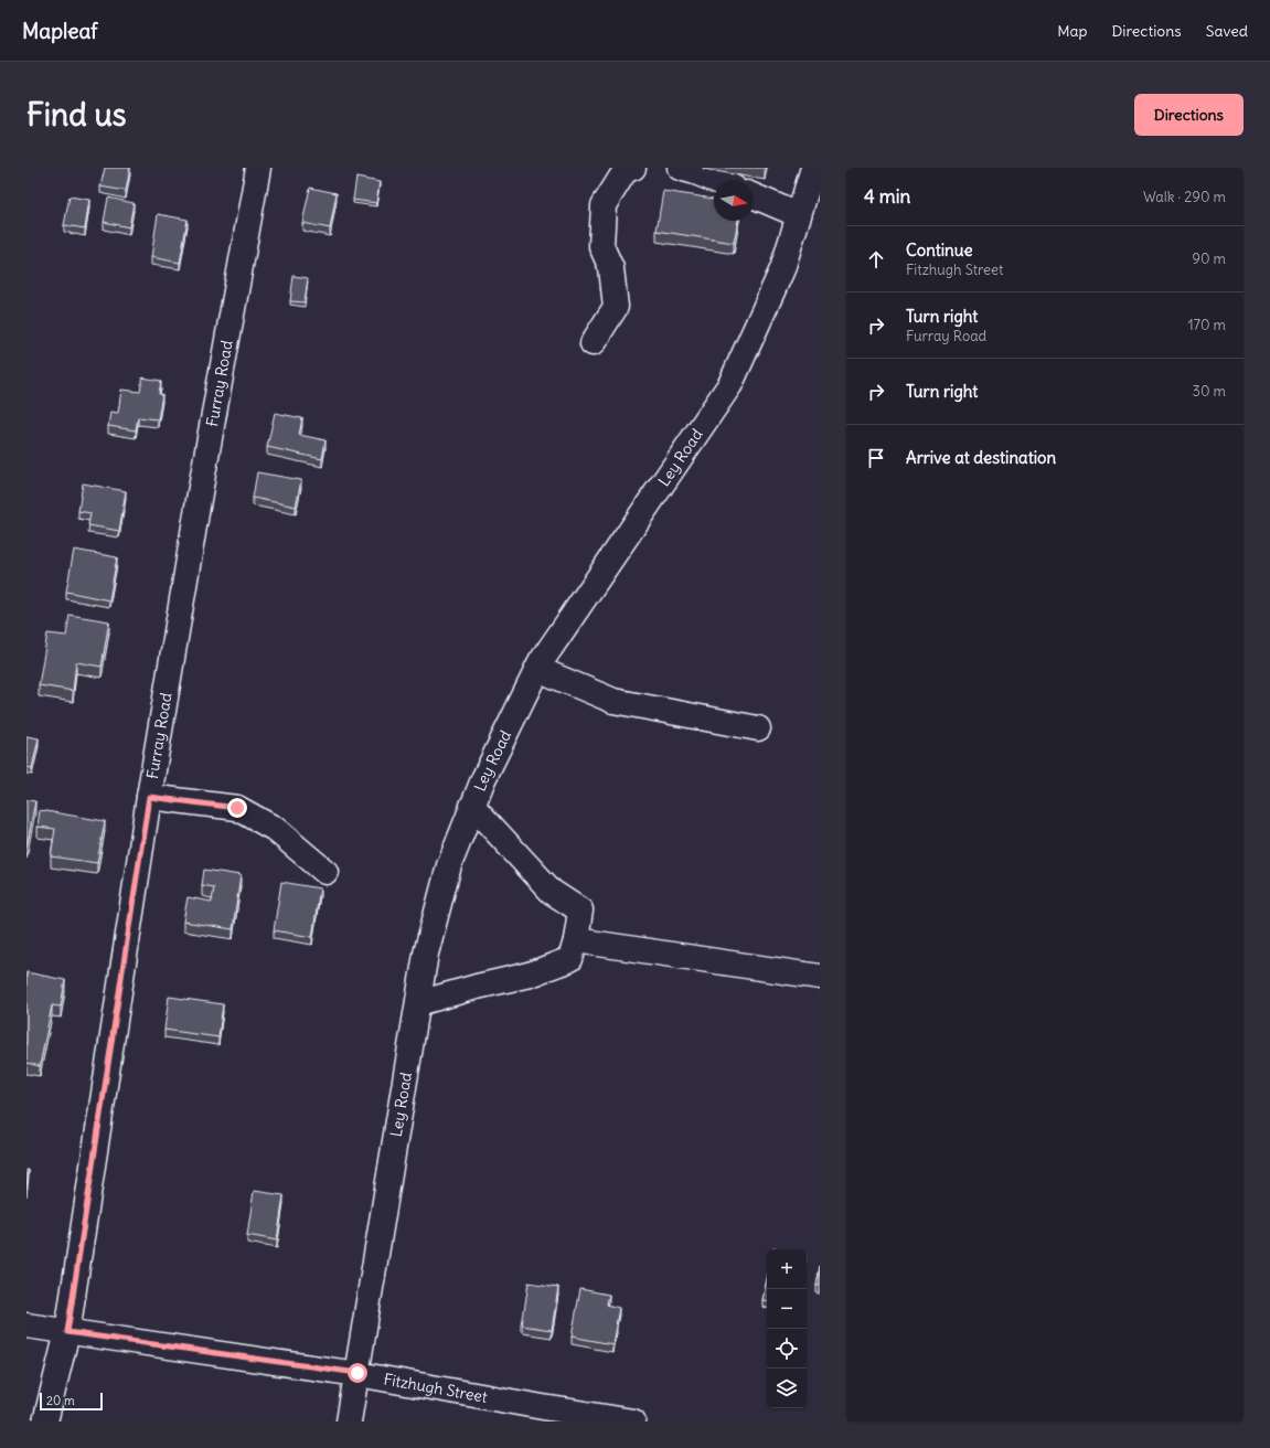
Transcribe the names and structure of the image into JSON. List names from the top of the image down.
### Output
{
  "streets": {
    "street": ["Furray Road", "Ley Road", "Fitzhugh Street"]
  },
  "crossings": [
    ["Furray Road", "Fitzhugh Street"],
    ["Ley Road", "Fitzhugh Street"]
  ],
  "scale_bar": "20 m",
  "north": "right",
  "page": {
    "header": "Mapleaf",
    "nav": ["Map", "Directions", "Saved"],
    "buttons": "Directions",
    "title": "Find us",
    "heading": ["4 min", "Walk · 290 m"],
    "list": [
      ["Continue", "Fitzhugh Street", "90 m"],
      ["Turn right", "Furray Road", "170 m"],
      ["Turn right", "30 m"],
      "Arrive at destination"
    ],
    "map_buttons": ["+", "−"],
    "scale": "20 m"
  }
}
